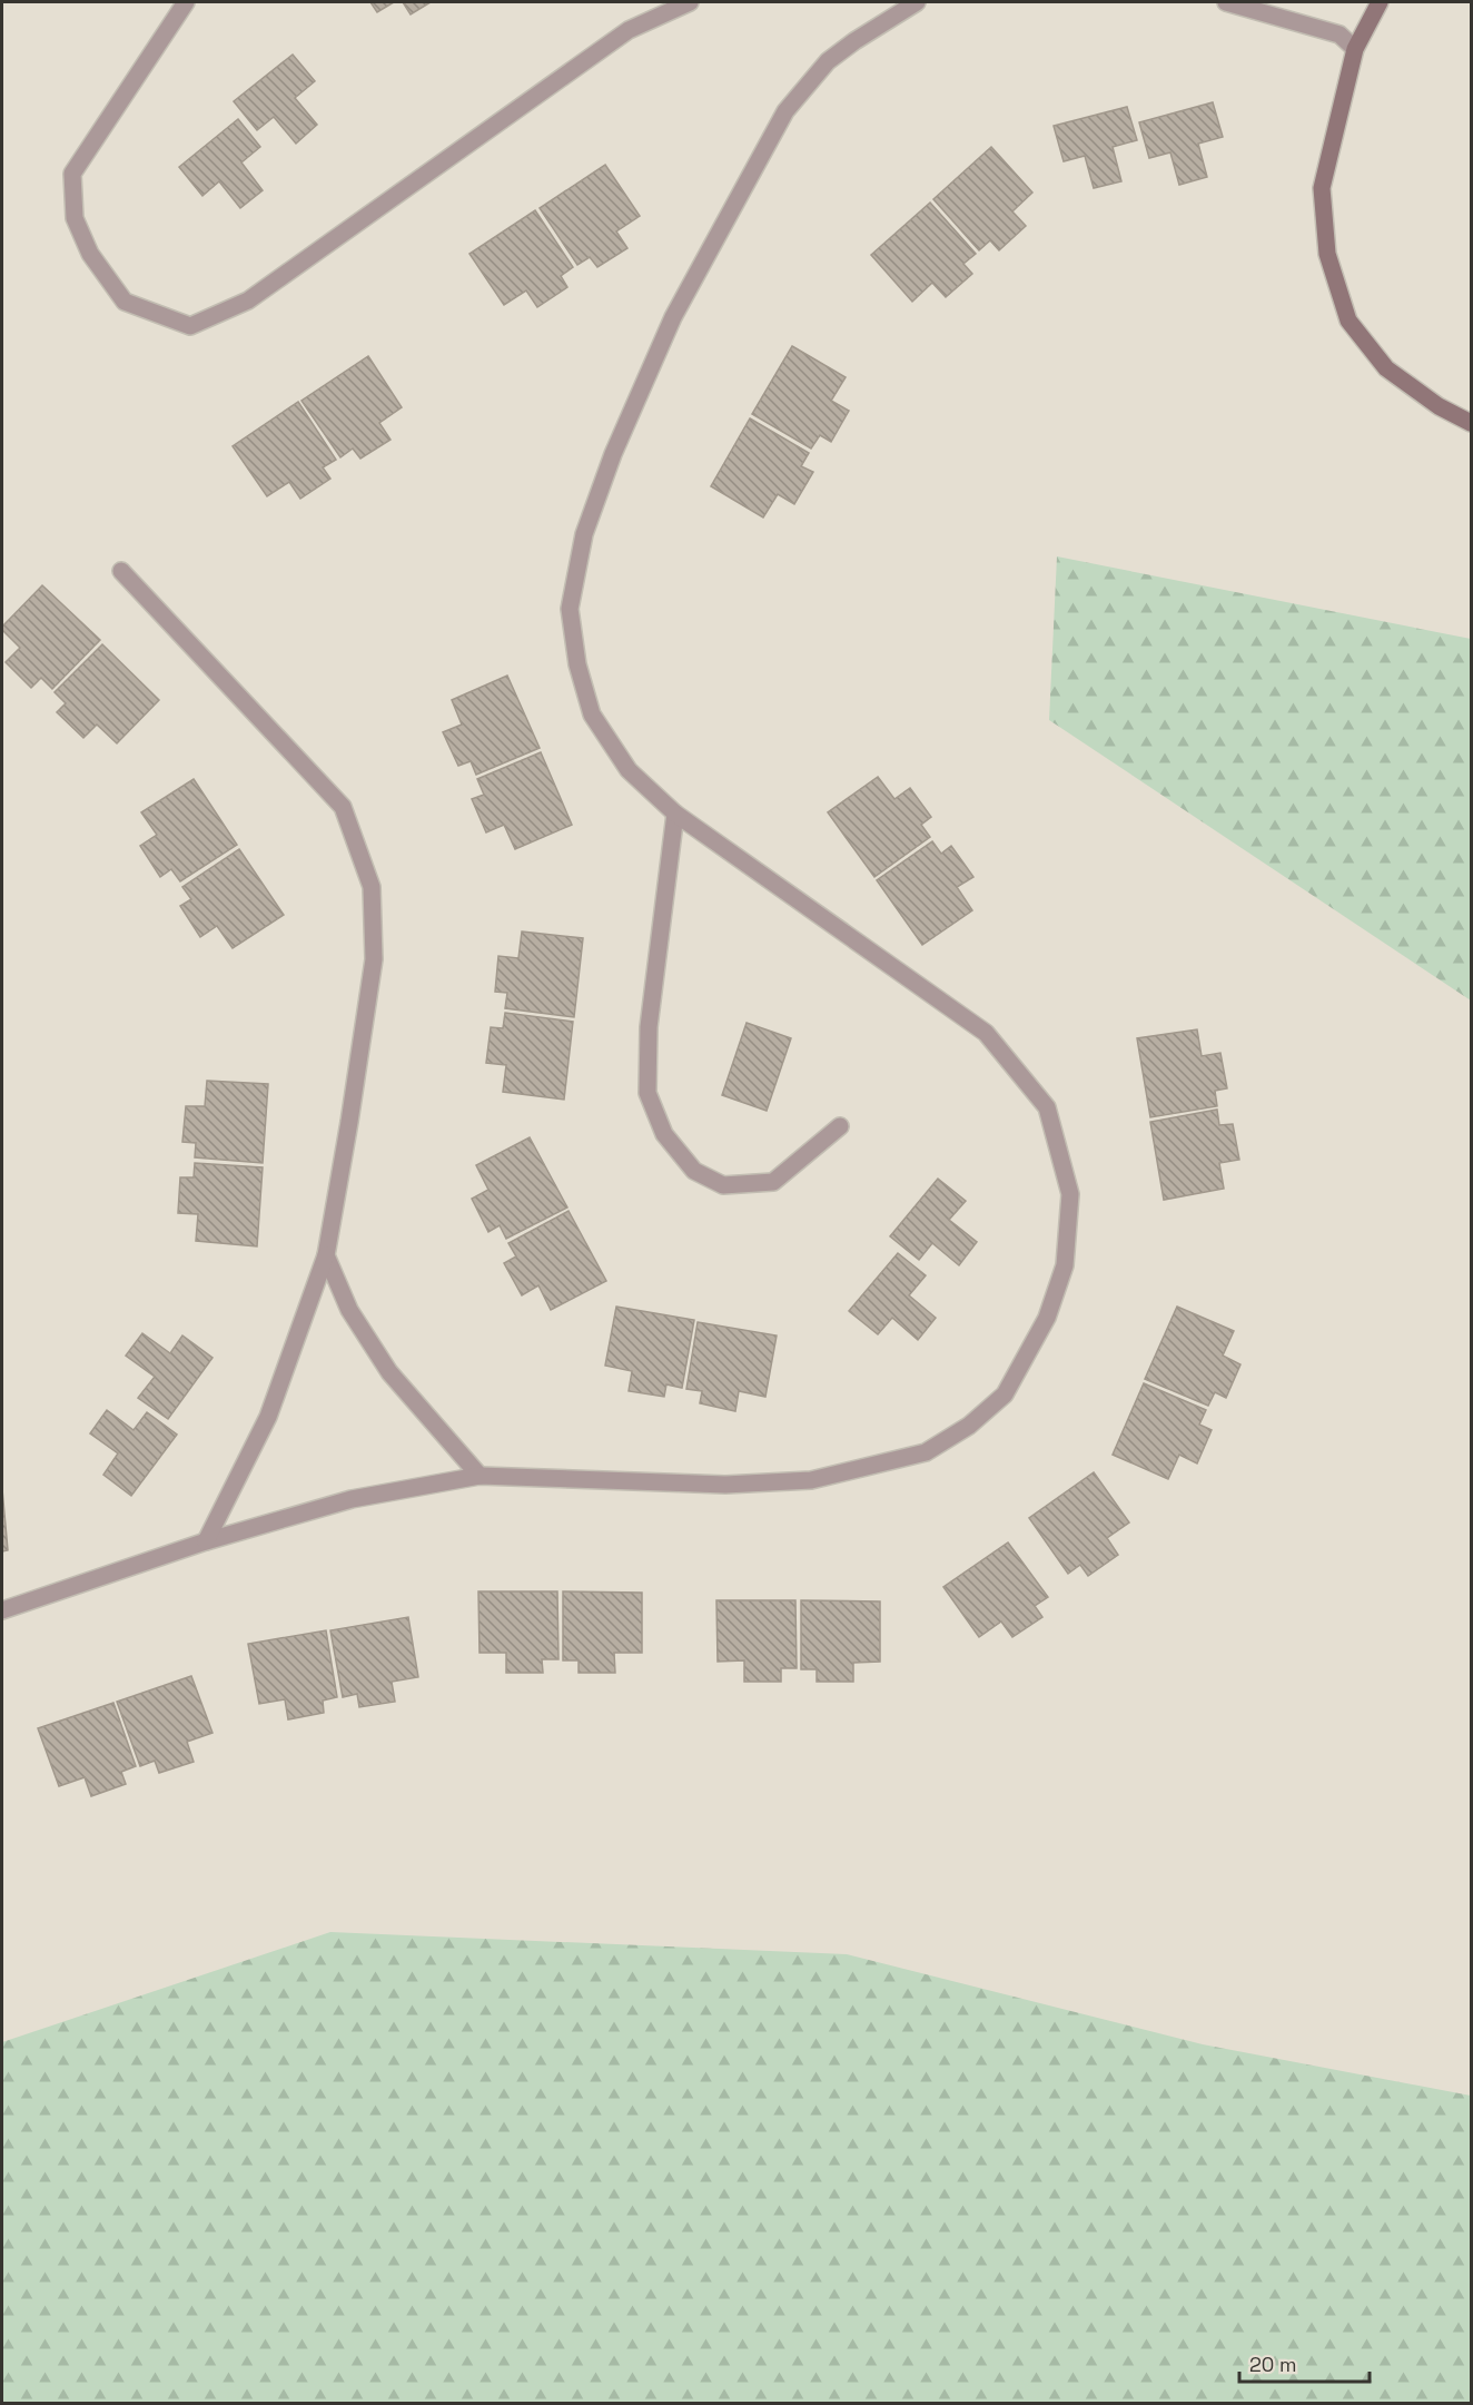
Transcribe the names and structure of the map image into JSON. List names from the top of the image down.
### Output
{
  "scale_bar": "20 m"
}
